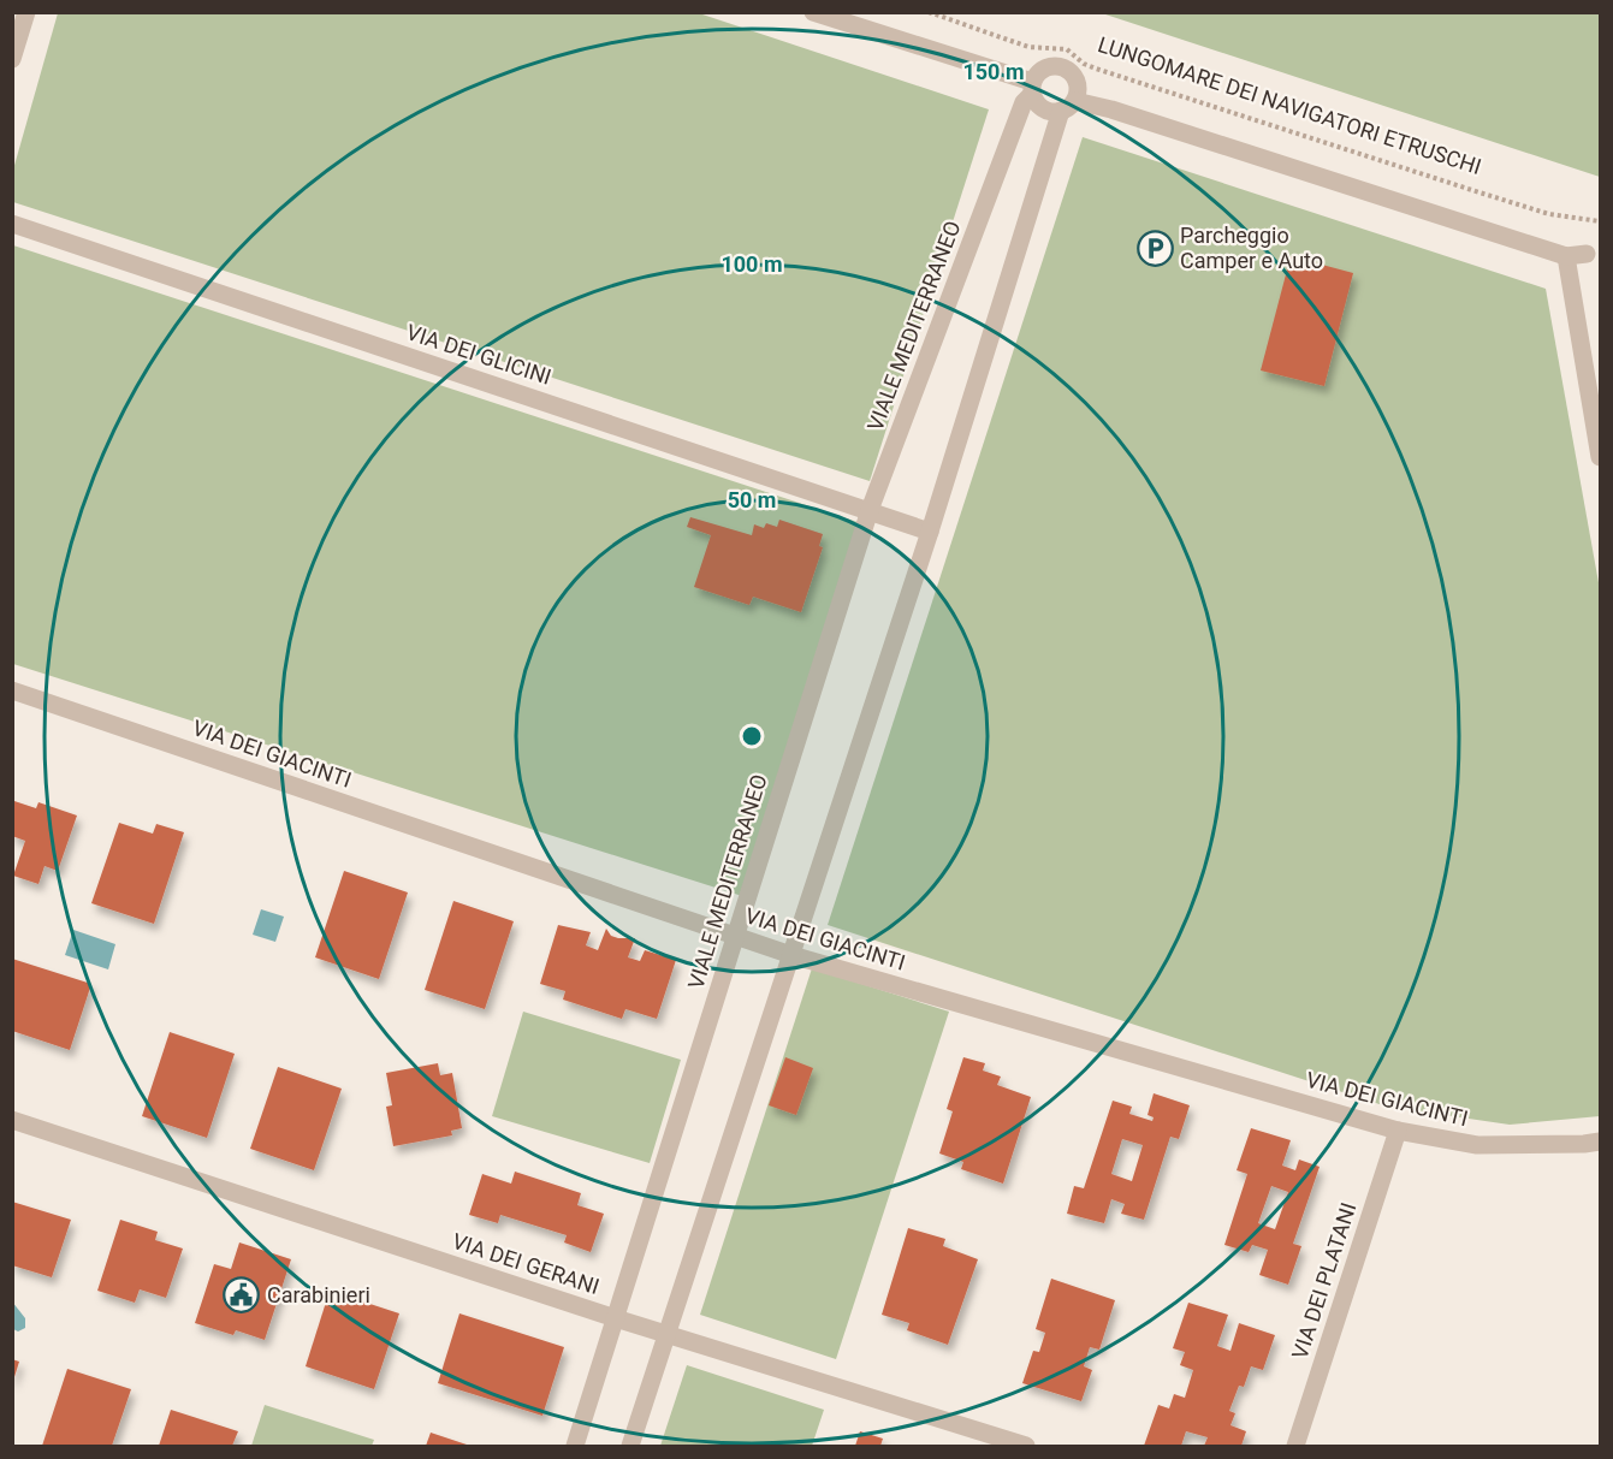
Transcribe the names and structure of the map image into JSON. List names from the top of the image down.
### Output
{
  "streets": {
    "street": [
      "VIALE MEDITERRANEO",
      "VIA DEI GLICINI",
      "VIA DEI GIACINTI",
      "VIA DEI GERANI",
      "VIA DEI PLATANI"
    ],
    "path": ["LUNGOMARE DEI NAVIGATORI ETRUSCHI"]
  },
  "crossings": [
    ["VIALE MEDITERRANEO", "VIA DEI GLICINI"],
    ["VIALE MEDITERRANEO", "VIA DEI GIACINTI"],
    ["VIALE MEDITERRANEO", "VIA DEI GERANI"],
    ["VIA DEI GIACINTI", "VIA DEI PLATANI"]
  ],
  "places": {
    "parking": ["Parcheggio Camper e Auto"],
    "public building": ["Carabinieri"]
  },
  "rings": ["150 m", "100 m", "50 m"]
}
